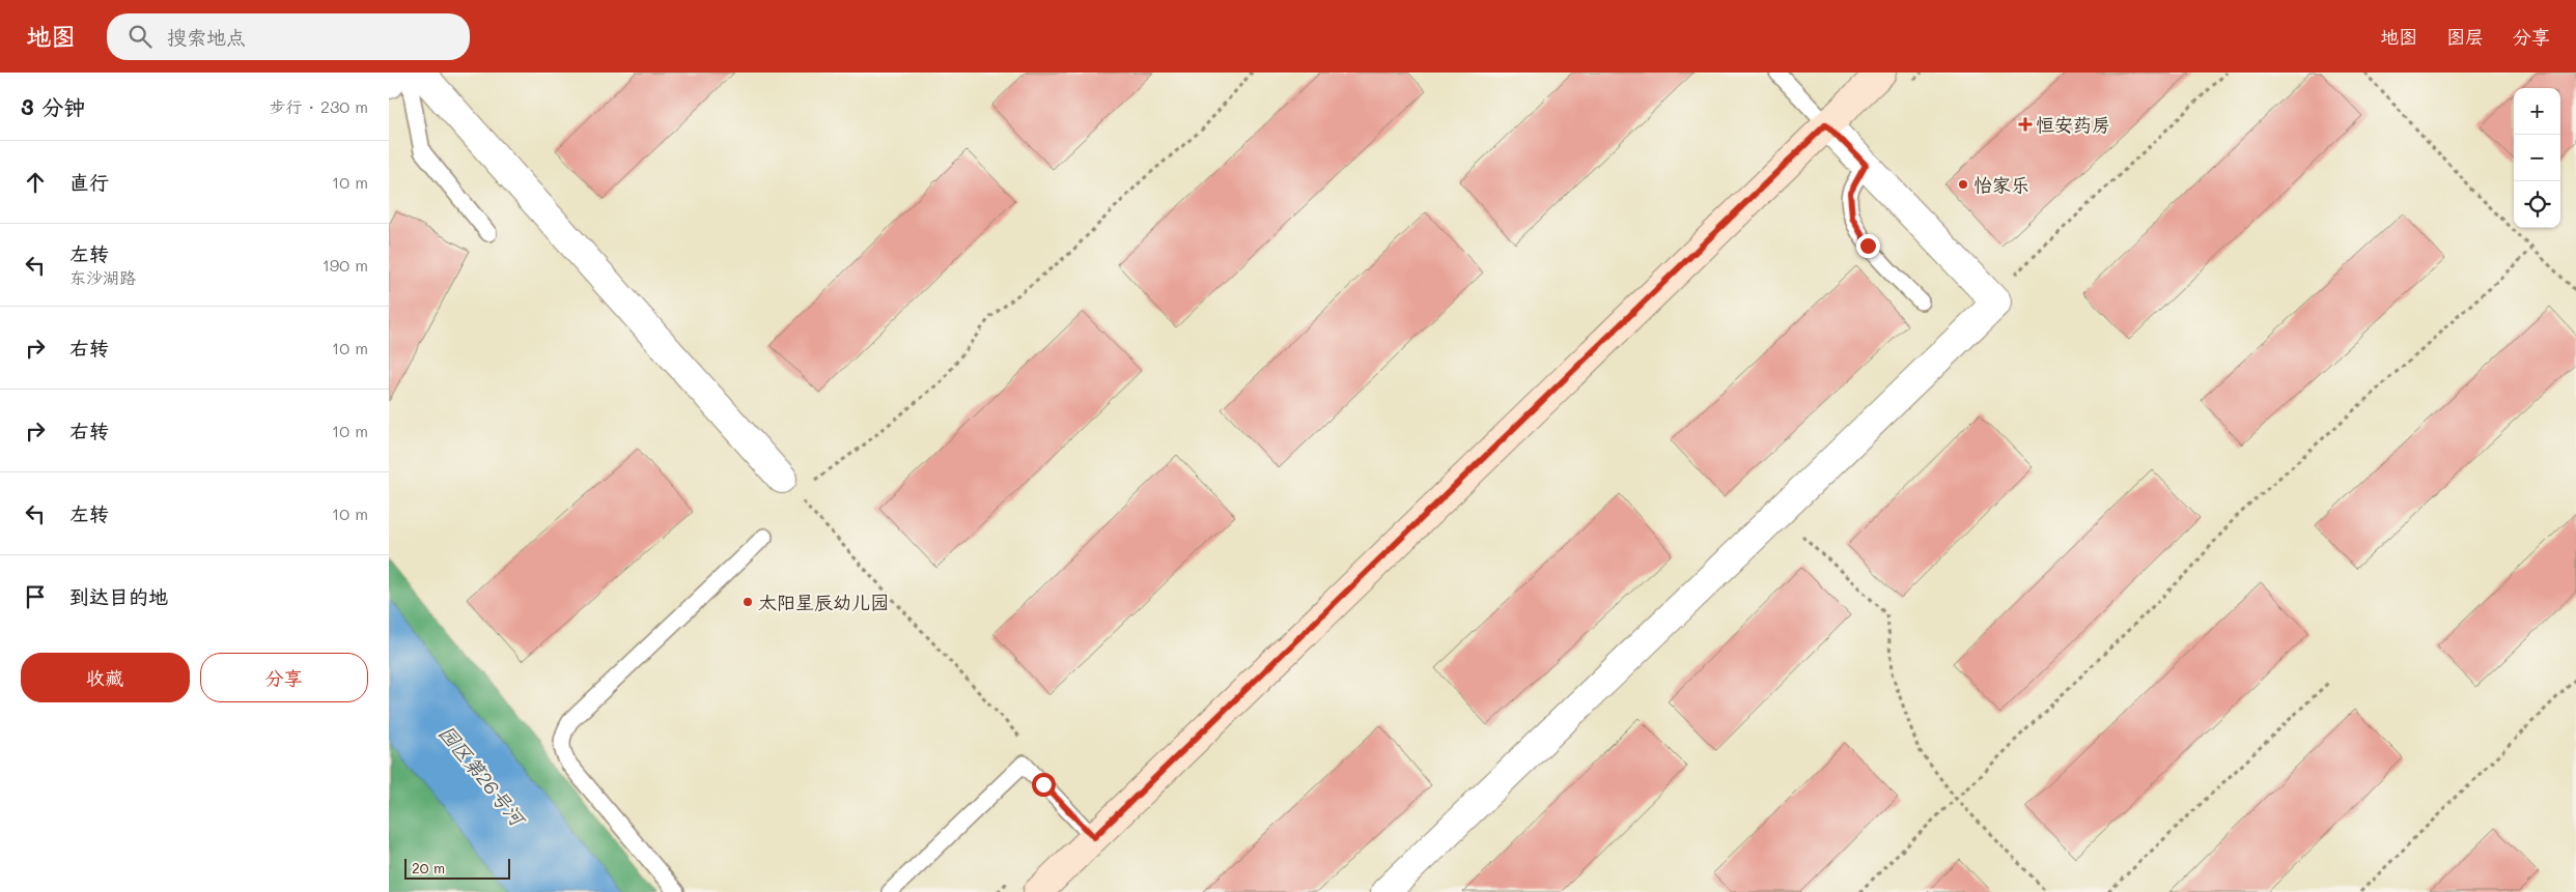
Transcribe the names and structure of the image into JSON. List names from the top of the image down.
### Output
{
  "water": ["园区第26号河"],
  "places": {
    "health": ["恒安药房"],
    "other": ["怡家乐", "太阳星辰幼儿园"]
  },
  "scale_bar": "20 m",
  "page": {
    "header": "地图",
    "search": "搜索地点",
    "nav": ["地图", "图层", "分享"],
    "heading": ["3 分钟", "步行 · 230 m"],
    "map_buttons": ["+", "−"],
    "list": [
      ["直行", "10 m"],
      ["左转", "东沙湖路", "190 m"],
      ["右转", "10 m"],
      ["右转", "10 m"],
      ["左转", "10 m"],
      "到达目的地"
    ],
    "buttons": ["收藏", "分享"],
    "scale": "20 m"
  }
}
